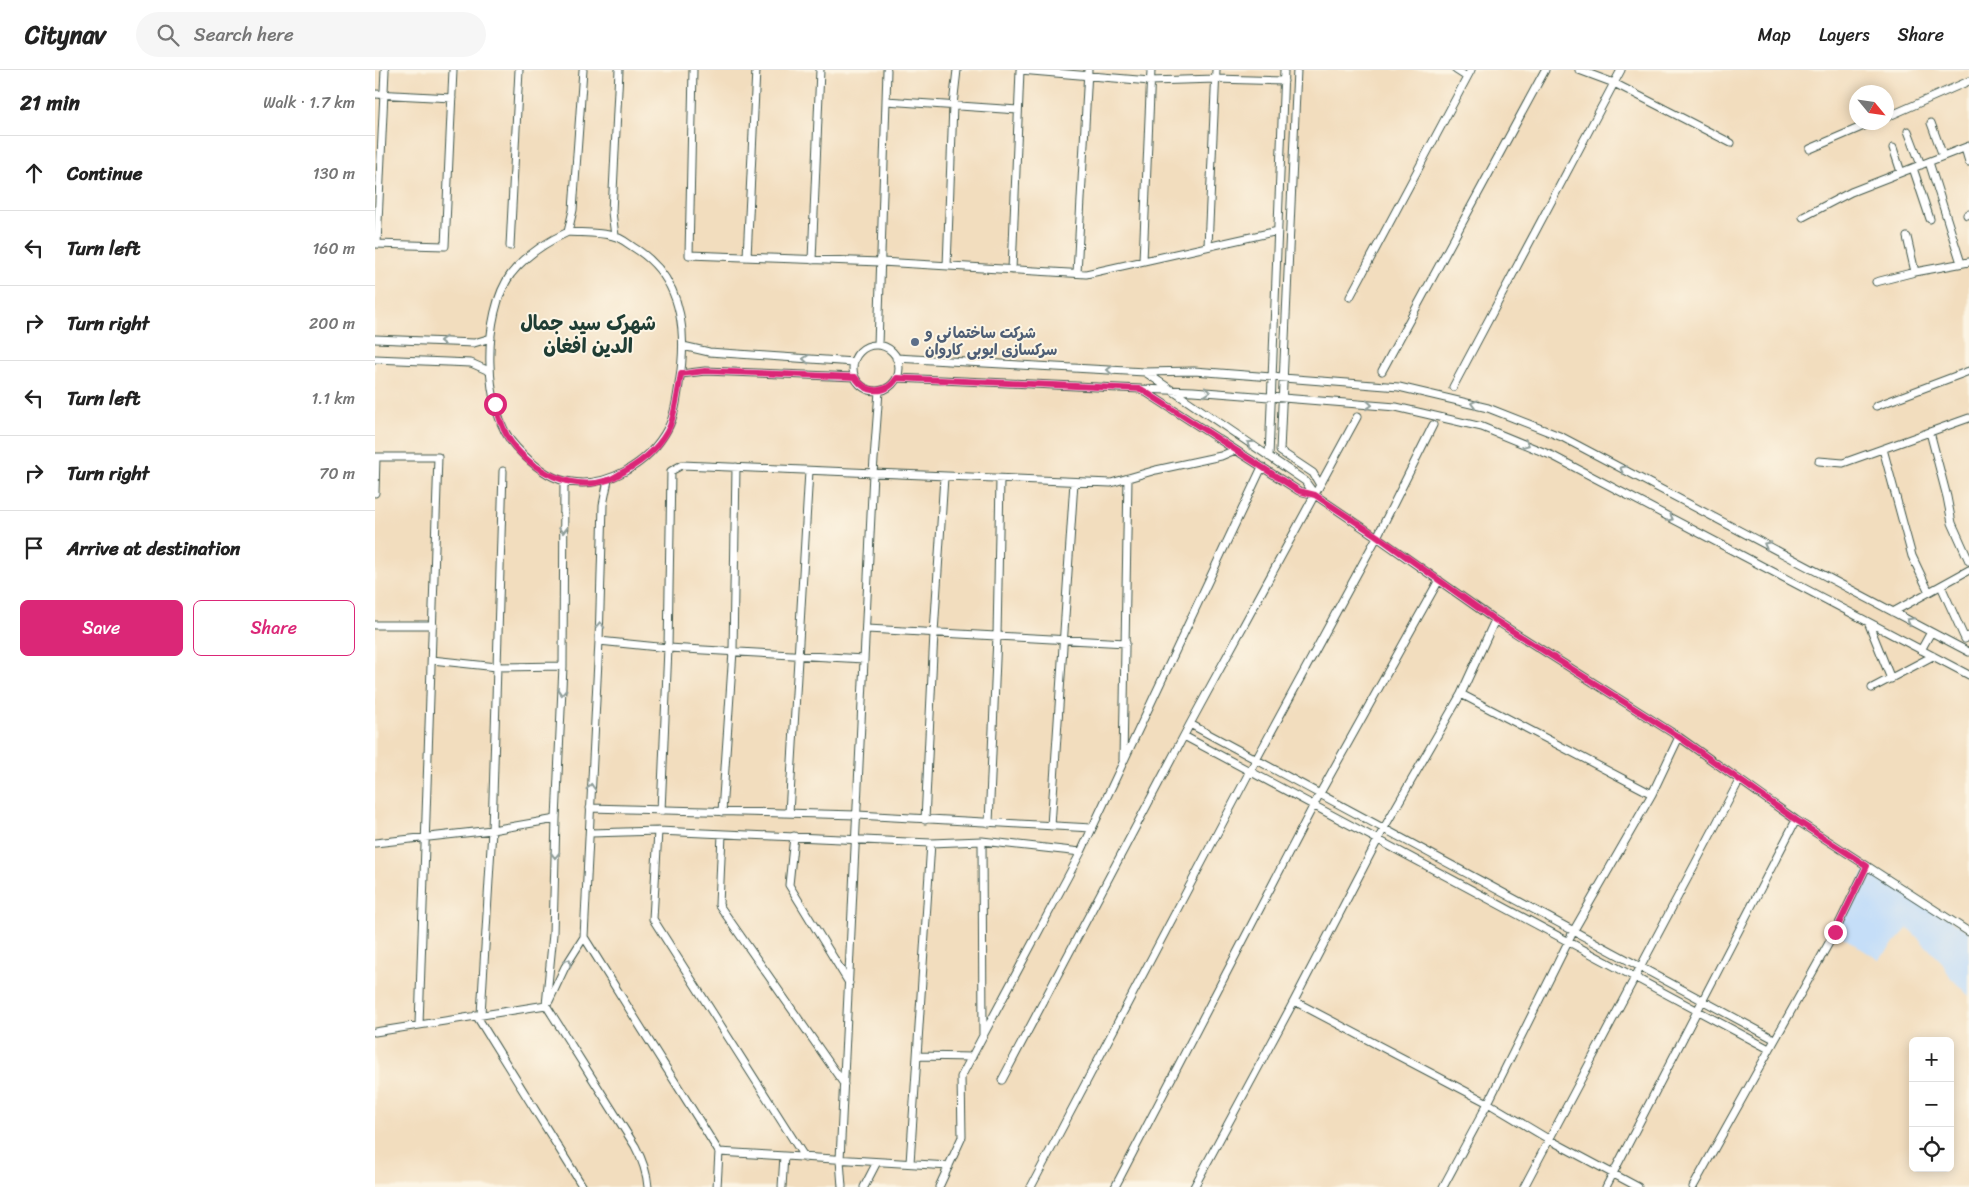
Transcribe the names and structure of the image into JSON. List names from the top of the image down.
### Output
{
  "districts": ["شهرک سید جمال الدین افغان"],
  "places": ["شرکت ساختمانی و سرکسازی ایوبی کاروان"],
  "north": "bottom right",
  "page": {
    "header": "Citynav",
    "search": "Search here",
    "nav": ["Map", "Layers", "Share"],
    "heading": ["21 min", "Walk · 1.7 km"],
    "list": [
      ["Continue", "130 m"],
      ["Turn left", "160 m"],
      ["Turn right", "200 m"],
      ["Turn left", "1.1 km"],
      ["Turn right", "70 m"],
      "Arrive at destination"
    ],
    "buttons": ["Save", "Share"],
    "map_buttons": ["+", "−"]
  }
}
